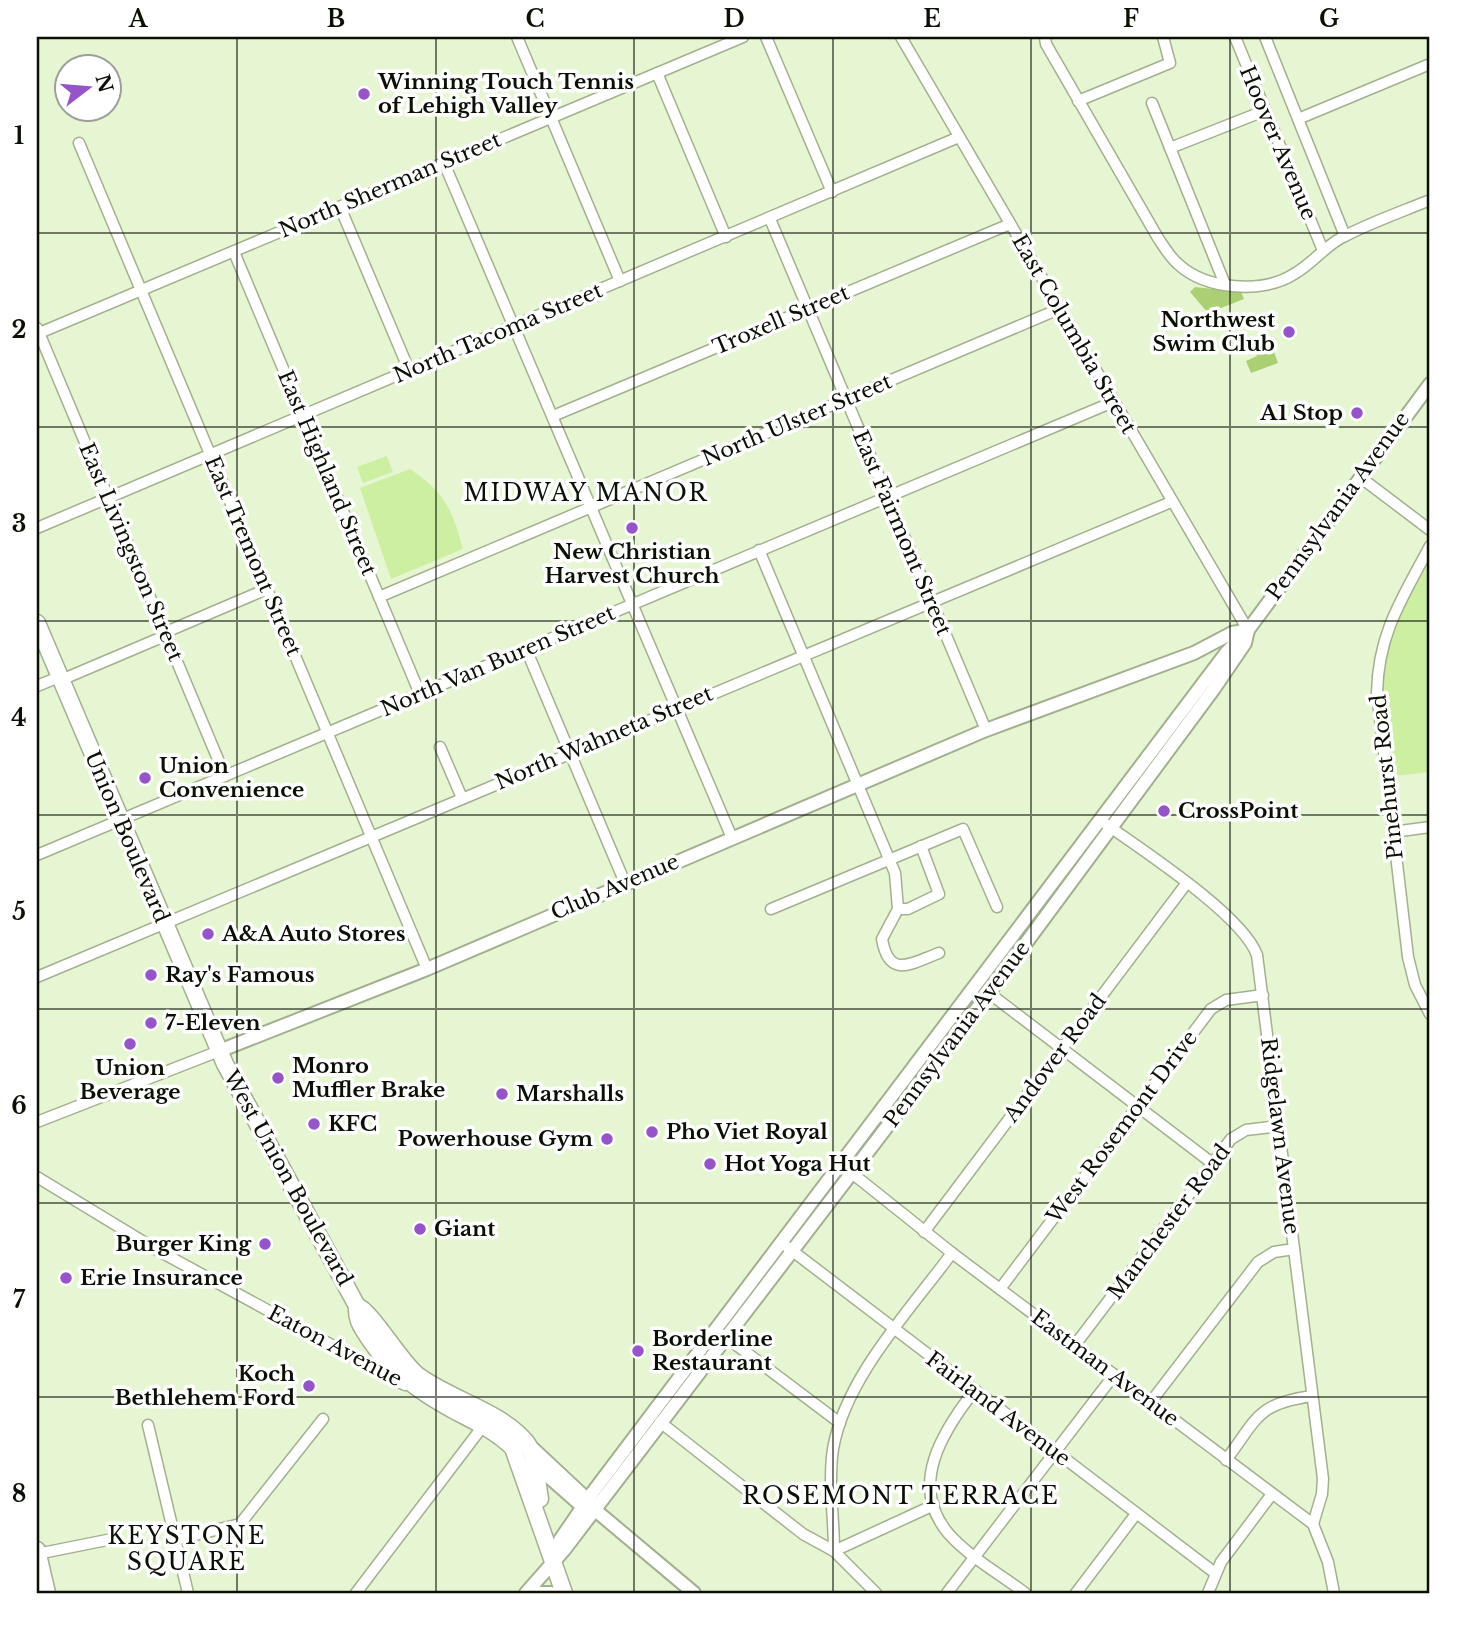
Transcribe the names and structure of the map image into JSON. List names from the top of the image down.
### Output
{
  "streets": {
    "main road": ["Union Boulevard", "West Union Boulevard"],
    "street": [
      "Hoover Avenue",
      "North Sherman Street",
      "Troxell Street",
      "North Tacoma Street",
      "East Columbia Street",
      "North Ulster Street",
      "East Highland Street",
      "Pennsylvania Avenue",
      "East Fairmont Street",
      "East Livingston Street",
      "East Tremont Street",
      "North Van Buren Street",
      "North Wahneta Street",
      "Pinehurst Road",
      "Club Avenue",
      "Andover Road",
      "West Rosemont Drive",
      "Ridgelawn Avenue",
      "Manchester Road",
      "Eaton Avenue",
      "Eastman Avenue",
      "Fairland Avenue"
    ]
  },
  "crossings": [
    ["North Sherman Street", "East Highland Street"],
    ["North Sherman Street", "East Livingston Street"],
    ["North Sherman Street", "East Tremont Street"],
    ["Troxell Street", "East Columbia Street"],
    ["Troxell Street", "East Fairmont Street"],
    ["North Tacoma Street", "East Columbia Street"],
    ["North Tacoma Street", "East Highland Street"],
    ["North Tacoma Street", "East Fairmont Street"],
    ["North Tacoma Street", "East Livingston Street"],
    ["North Tacoma Street", "East Tremont Street"],
    ["East Columbia Street", "North Ulster Street"],
    ["East Columbia Street", "Pennsylvania Avenue"],
    ["East Columbia Street", "North Van Buren Street"],
    ["East Columbia Street", "North Wahneta Street"],
    ["East Columbia Street", "Club Avenue"],
    ["North Ulster Street", "East Highland Street"],
    ["North Ulster Street", "East Fairmont Street"],
    ["East Highland Street", "North Van Buren Street"],
    ["Pennsylvania Avenue", "Club Avenue"],
    ["Pennsylvania Avenue", "Ridgelawn Avenue"],
    ["Pennsylvania Avenue", "Eastman Avenue"],
    ["Pennsylvania Avenue", "Fairland Avenue"],
    ["East Fairmont Street", "North Van Buren Street"],
    ["East Fairmont Street", "North Wahneta Street"],
    ["East Fairmont Street", "Club Avenue"],
    ["East Livingston Street", "North Van Buren Street"],
    ["East Tremont Street", "North Van Buren Street"],
    ["East Tremont Street", "North Wahneta Street"],
    ["East Tremont Street", "Club Avenue"],
    ["North Van Buren Street", "Union Boulevard"],
    ["North Wahneta Street", "Union Boulevard"],
    ["Union Boulevard", "Club Avenue"],
    ["Union Boulevard", "West Union Boulevard"],
    ["Club Avenue", "West Union Boulevard"],
    ["Andover Road", "Ridgelawn Avenue"],
    ["Andover Road", "Eastman Avenue"],
    ["West Rosemont Drive", "Ridgelawn Avenue"],
    ["West Rosemont Drive", "Eastman Avenue"],
    ["Ridgelawn Avenue", "Manchester Road"],
    ["Ridgelawn Avenue", "Eastman Avenue"],
    ["West Union Boulevard", "Eaton Avenue"],
    ["Manchester Road", "Eastman Avenue"]
  ],
  "districts": ["MIDWAY MANOR", "ROSEMONT TERRACE", "KEYSTONE SQUARE"],
  "places": [
    "Winning Touch Tennis of Lehigh Valley",
    "Northwest Swim Club",
    "A1 Stop",
    "New Christian Harvest Church",
    "Union Convenience",
    "CrossPoint",
    "A&A Auto Stores",
    "Ray's Famous",
    "7-Eleven",
    "Union Beverage",
    "Monro Muffler Brake",
    "Marshalls",
    "KFC",
    "Pho Viet Royal",
    "Powerhouse Gym",
    "Hot Yoga Hut",
    "Giant",
    "Burger King",
    "Erie Insurance",
    "Borderline Restaurant",
    "Koch Bethlehem Ford"
  ],
  "north": "right",
  "grid": {
    "columns": [
      "A",
      "B",
      "C",
      "D",
      "E",
      "F",
      "G"
    ],
    "rows": [
      "1",
      "2",
      "3",
      "4",
      "5",
      "6",
      "7",
      "8"
    ]
  }
}
